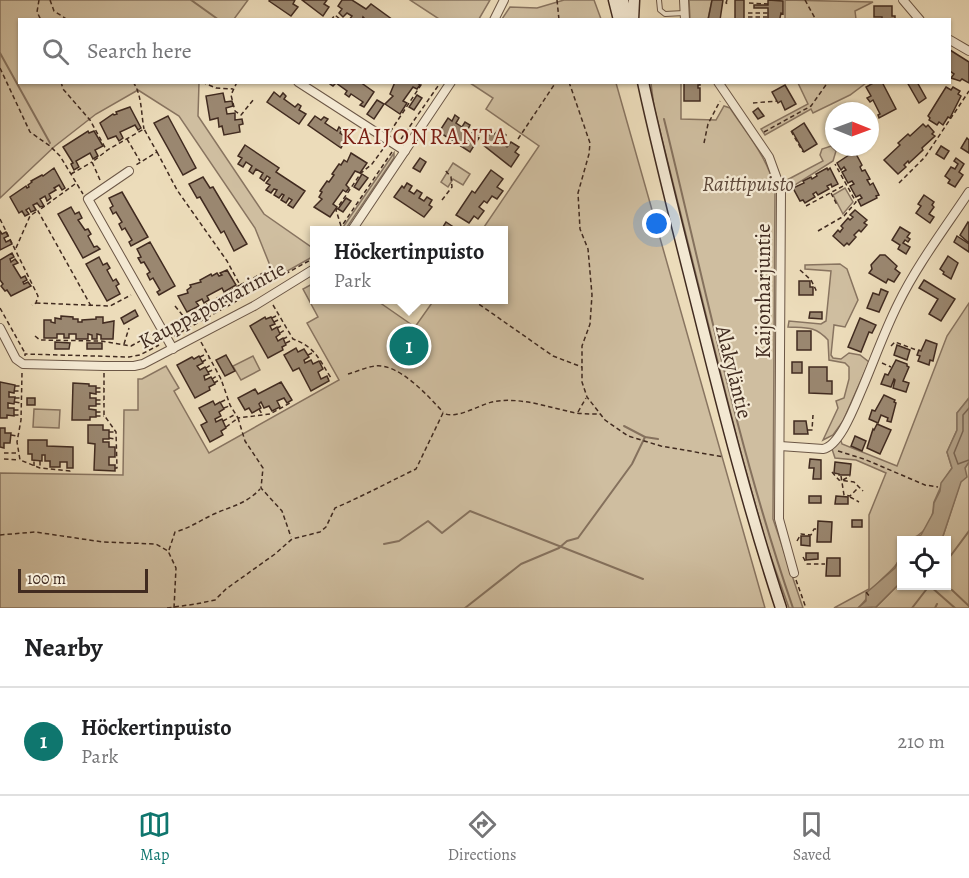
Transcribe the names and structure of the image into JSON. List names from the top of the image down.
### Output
{
  "streets": {
    "main road": ["Alakyläntie"],
    "street": ["Kaijonharjuntie", "Kauppaporvarintie"]
  },
  "districts": ["KAIJONRANTA"],
  "parks": ["Raittipuisto"],
  "scale_bar": "100 m",
  "north": "right",
  "page": {
    "search": "Search here",
    "popup": ["Höckertinpuisto", "Park"],
    "pins": "1",
    "scale": "100 m",
    "heading": "Nearby",
    "list": [
      {
        "mark": "1",
        "name": "Höckertinpuisto",
        "note": "Park",
        "value": "210 m"
      }
    ],
    "nav": ["Map", "Directions", "Saved"]
  }
}
